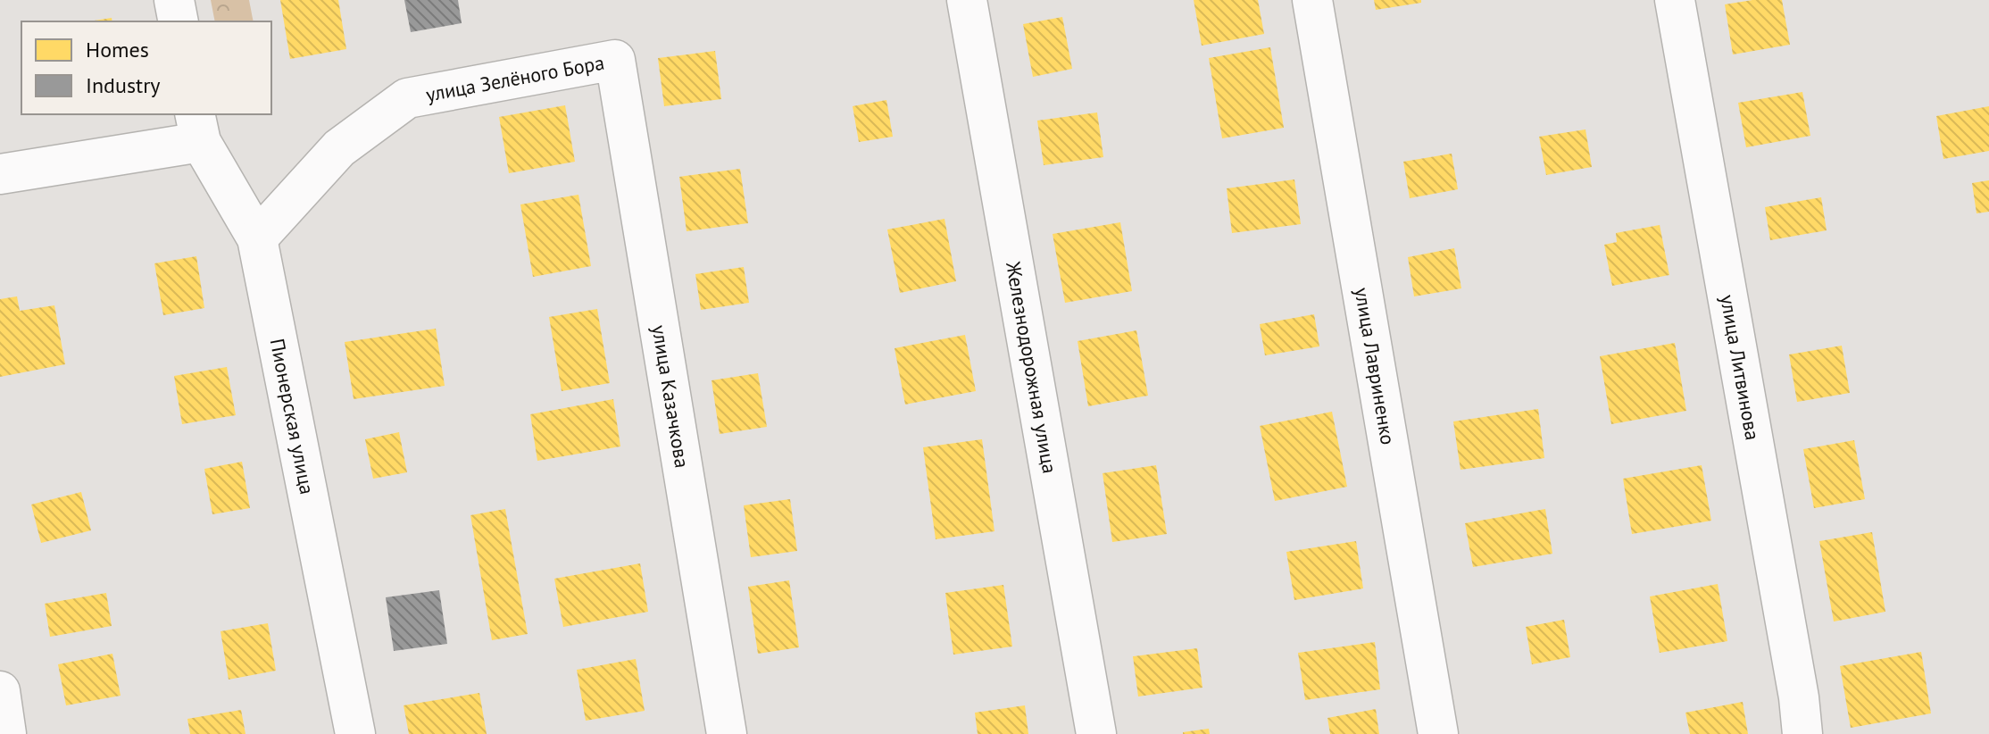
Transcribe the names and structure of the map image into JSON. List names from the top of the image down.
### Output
{
  "streets": {
    "street": [
      "улица Зелёного Бора",
      "Железнодорожная улица",
      "улица Лавриненко",
      "улица Литвинова",
      "улица Казачкова",
      "Пионерская улица"
    ]
  },
  "crossings": [
    ["улица Зелёного Бора", "улица Казачкова"],
    ["улица Зелёного Бора", "Пионерская улица"]
  ],
  "legend": ["Homes", "Industry"]
}
